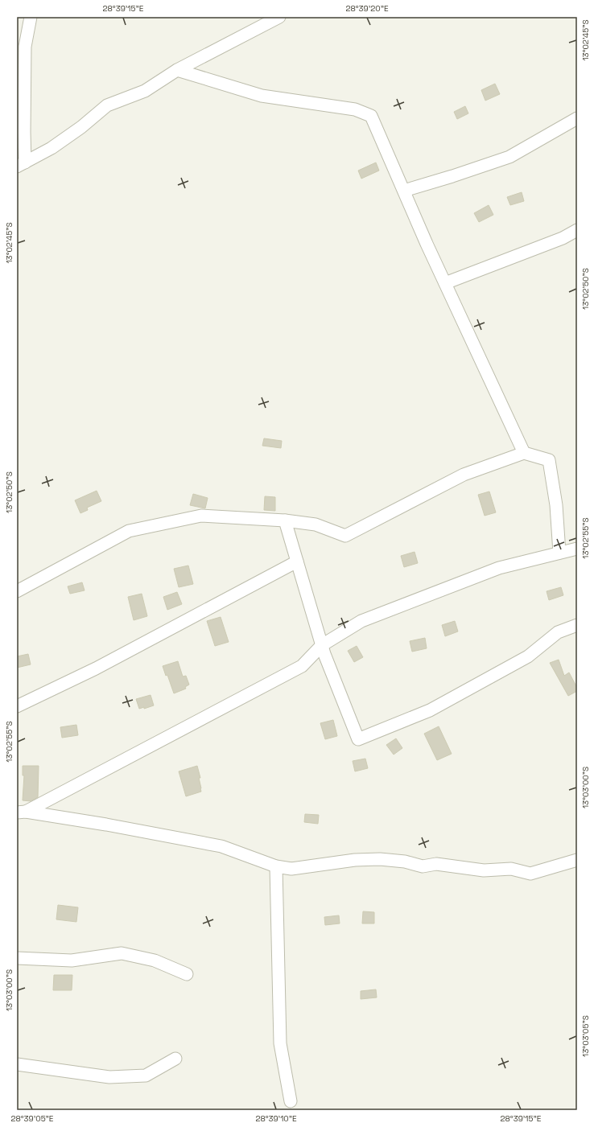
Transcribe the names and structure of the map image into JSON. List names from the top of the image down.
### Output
{
  "coordinates": [
    "28°39'15\"E",
    "28°39'20\"E",
    "13°02'45\"S",
    "13°02'50\"S",
    "13°02'55\"S",
    "13°03'00\"S",
    "13°03'05\"S",
    "28°39'05\"E",
    "28°39'10\"E"
  ]
}
